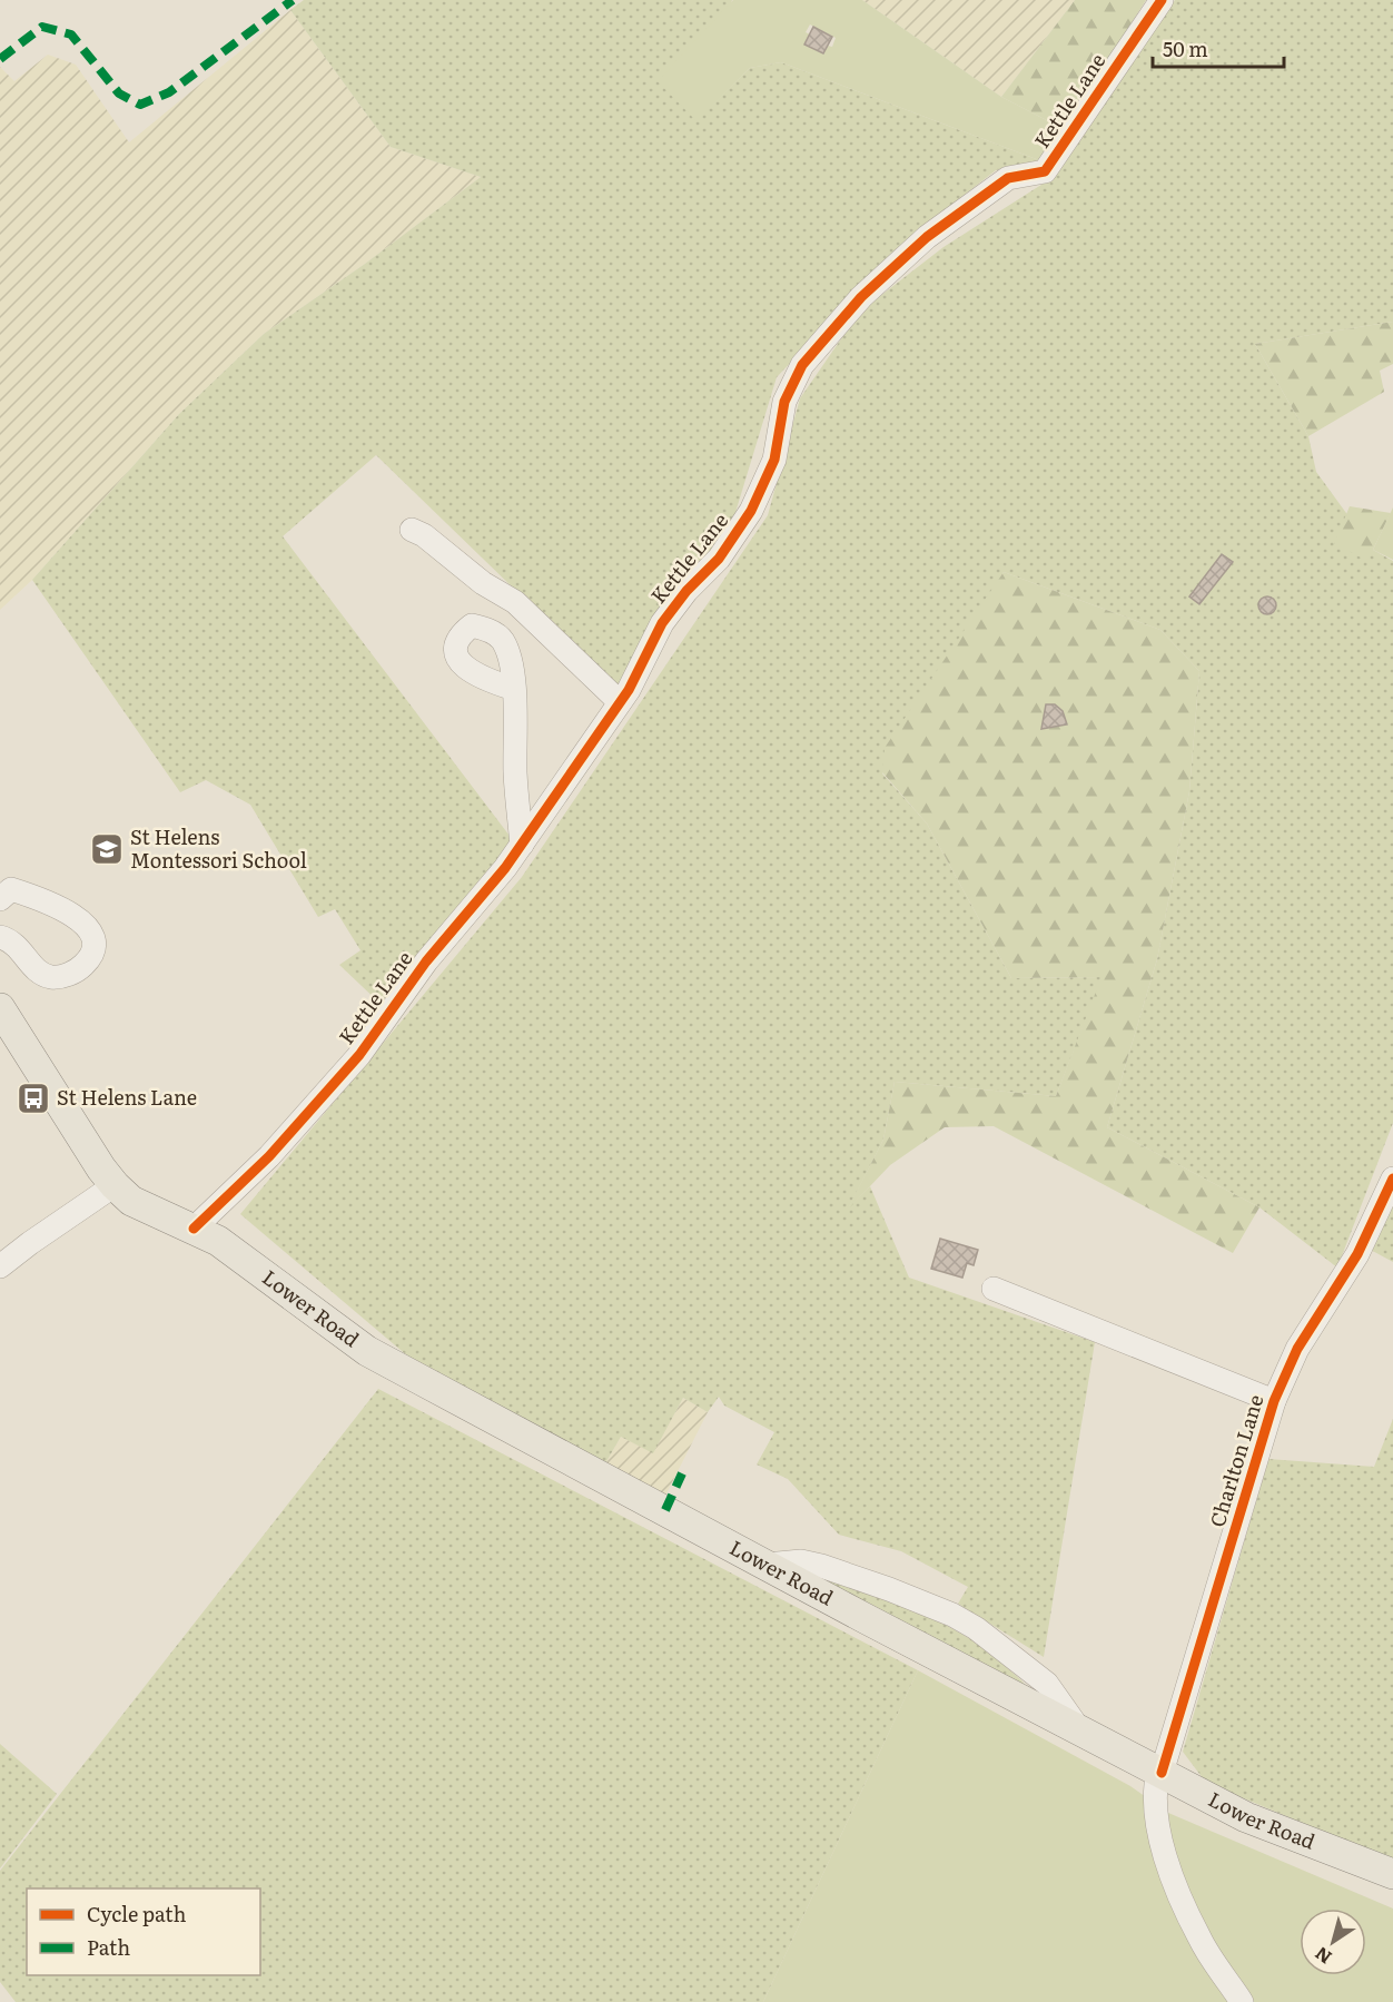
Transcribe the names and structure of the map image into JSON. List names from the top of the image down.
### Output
{
  "streets": {
    "main road": ["Lower Road"],
    "street": ["Kettle Lane", "Charlton Lane"]
  },
  "crossings": [
    ["Kettle Lane", "Lower Road"],
    ["Lower Road", "Charlton Lane"]
  ],
  "places": {
    "school or university": ["St Helens Montessori School"],
    "bus stop": ["St Helens Lane"]
  },
  "legend": ["Cycle path", "Path"],
  "scale_bar": "50 m",
  "north": "bottom left"
}
